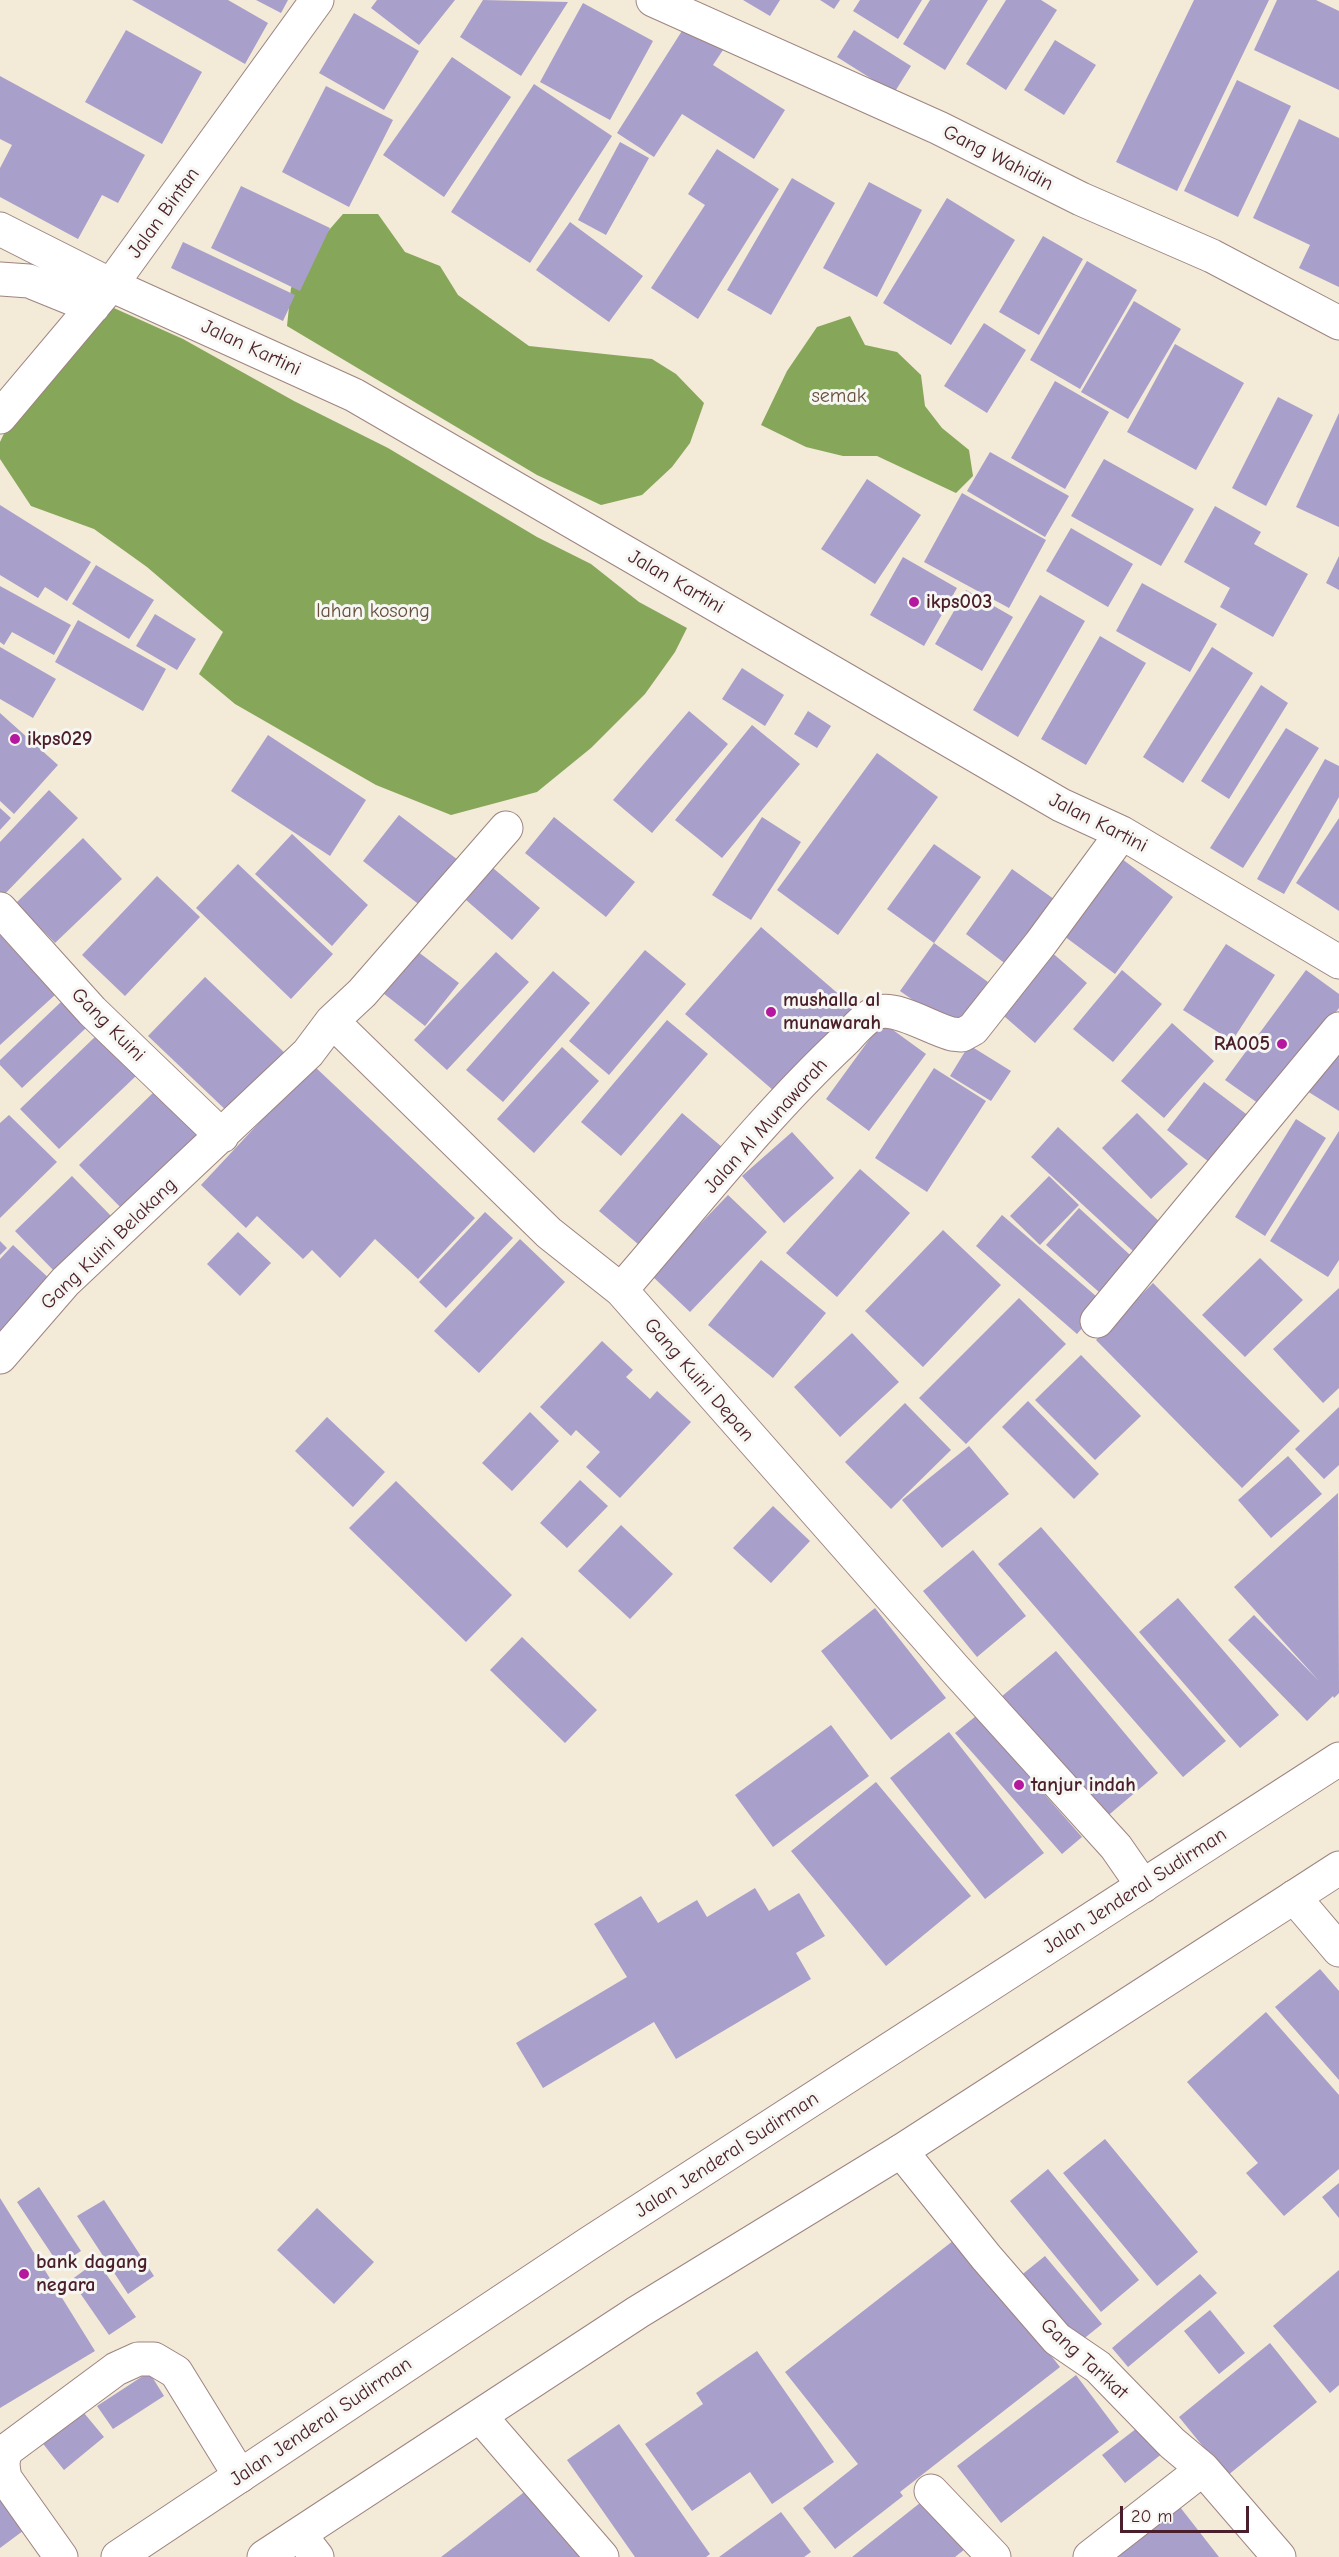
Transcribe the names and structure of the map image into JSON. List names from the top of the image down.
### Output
{
  "streets": {
    "street": [
      "Gang Wahidin",
      "Jalan Bintan",
      "Jalan Kartini",
      "Gang Kuini",
      "Jalan Al Munawarah",
      "Gang Kuini Belakang",
      "Gang Kuini Depan",
      "Jalan Jenderal Sudirman",
      "Gang Tarikat"
    ]
  },
  "crossings": [
    ["Jalan Bintan", "Jalan Kartini"],
    ["Jalan Kartini", "Jalan Al Munawarah"],
    ["Gang Kuini", "Gang Kuini Belakang"],
    ["Jalan Al Munawarah", "Gang Kuini Depan"],
    ["Gang Kuini Depan", "Jalan Jenderal Sudirman"]
  ],
  "parks": ["semak", "lahan kosong"],
  "places": [
    "ikps003",
    "ikps029",
    "mushalla al munawarah",
    "RA005",
    "tanjur indah",
    "bank dagang negara"
  ],
  "scale_bar": "20 m"
}
